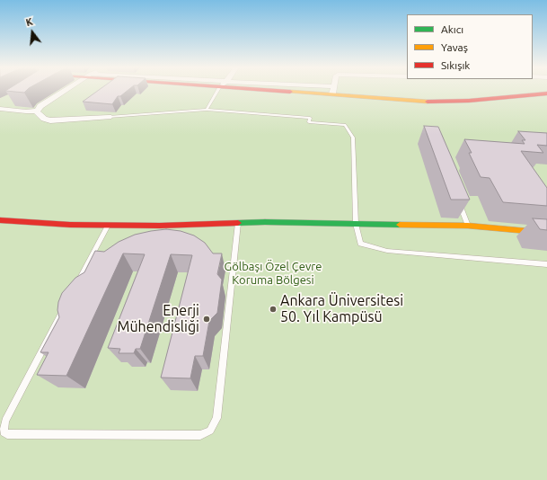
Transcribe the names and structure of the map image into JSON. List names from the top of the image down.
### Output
{
  "parks": ["Gölbaşı Özel Çevre Koruma Bölgesi"],
  "places": ["Ankara Üniversitesi 50. Yıl Kampüsü", "Enerji Mühendisliği"],
  "legend": ["Akıcı", "Yavaş", "Sıkışık"],
  "north": "top"
}
